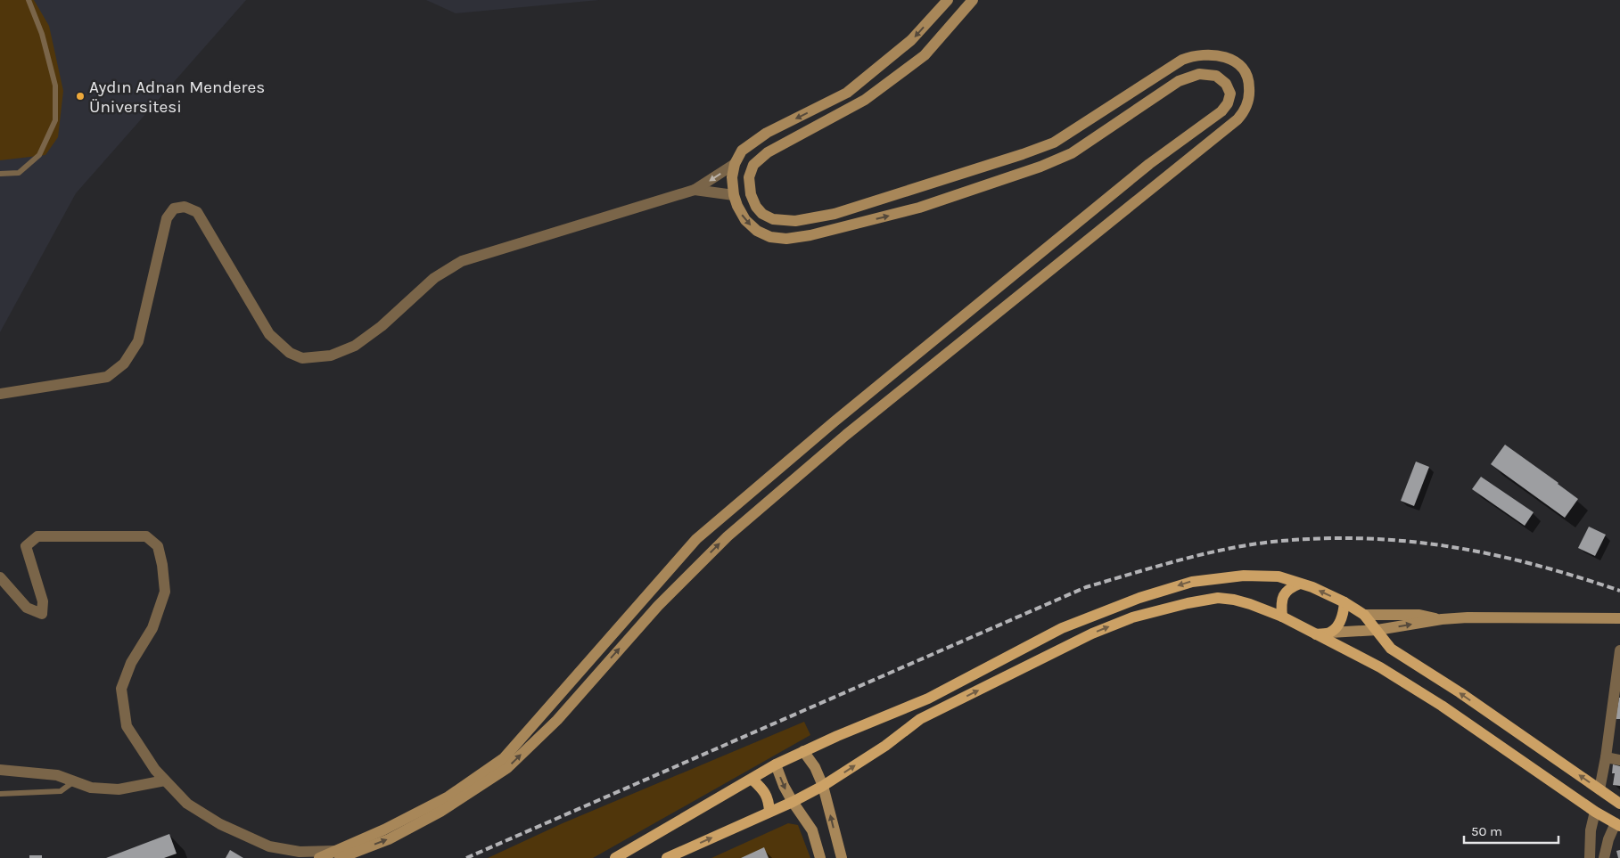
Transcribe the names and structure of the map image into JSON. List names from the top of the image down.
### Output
{
  "places": ["Aydın Adnan Menderes Üniversitesi"],
  "scale_bar": "50 m"
}
